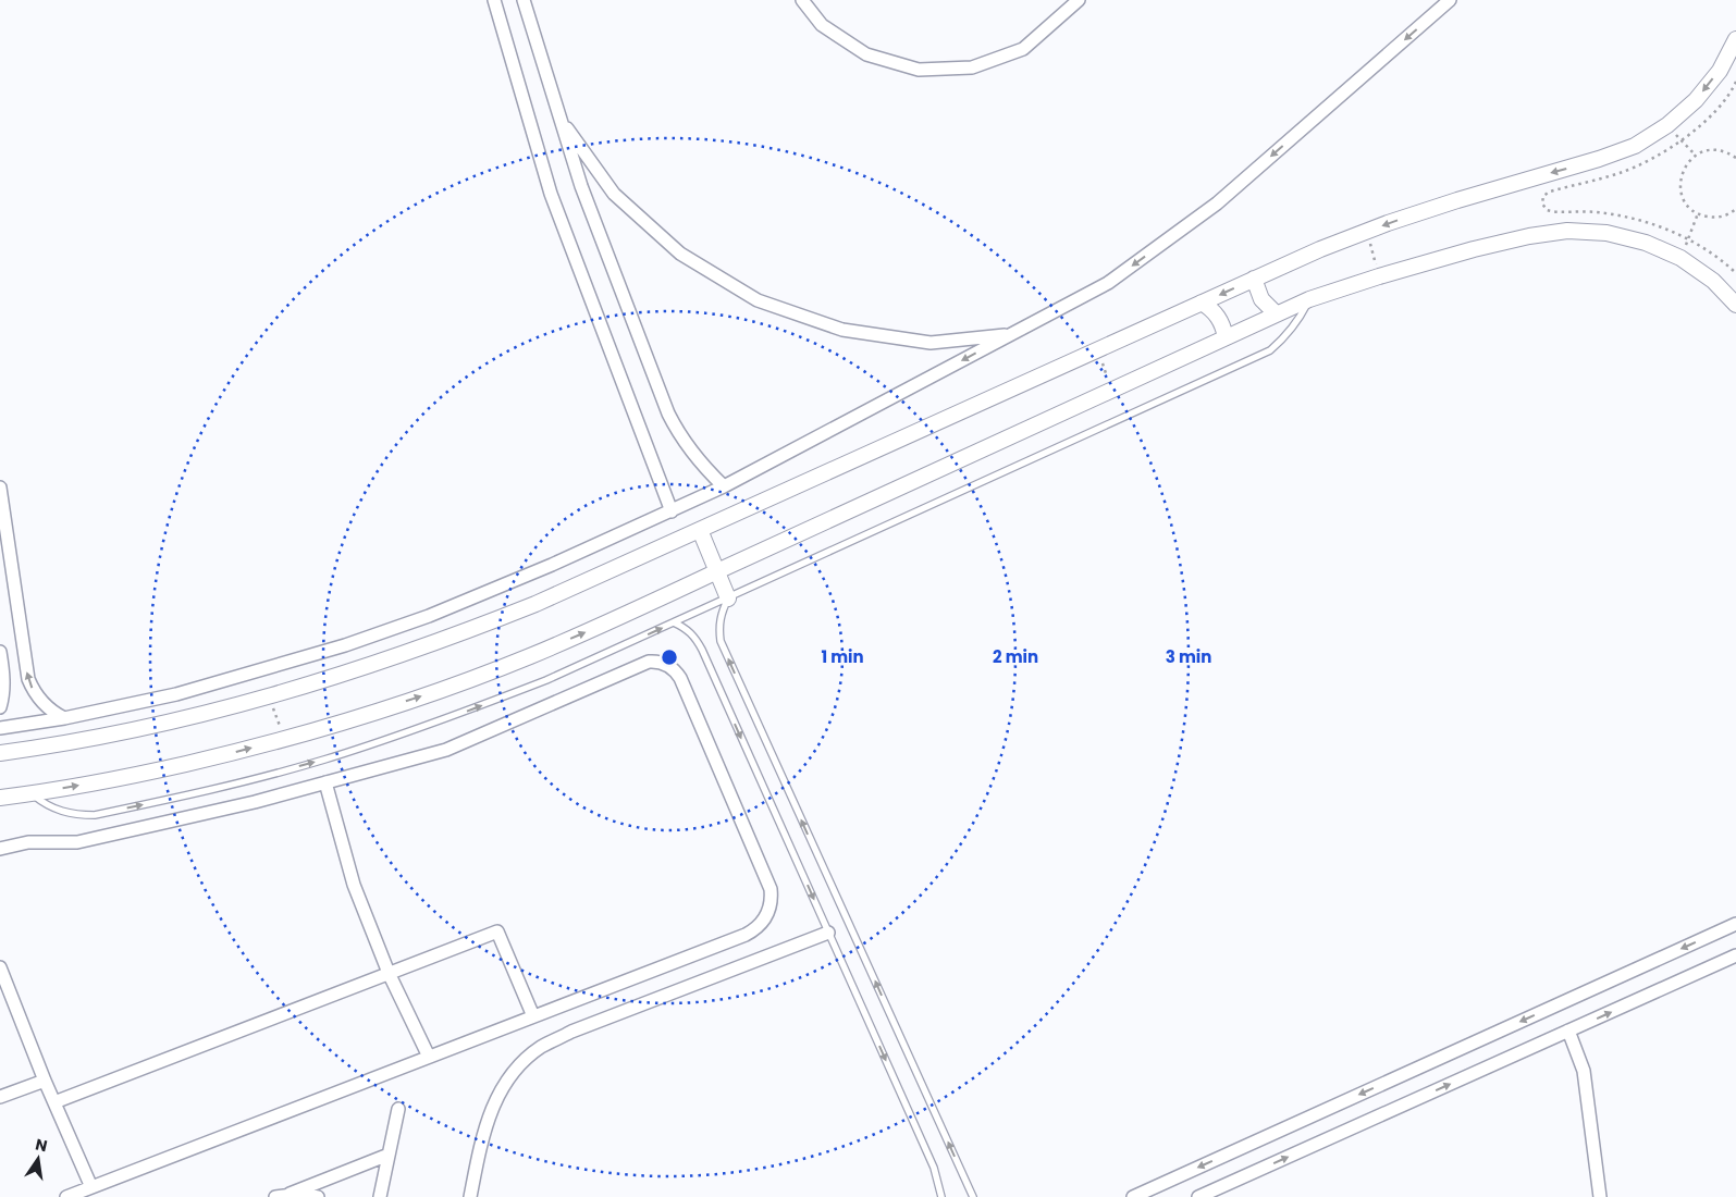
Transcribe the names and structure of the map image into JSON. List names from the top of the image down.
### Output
{
  "north": "top",
  "rings": ["1 min", "2 min", "3 min"]
}
